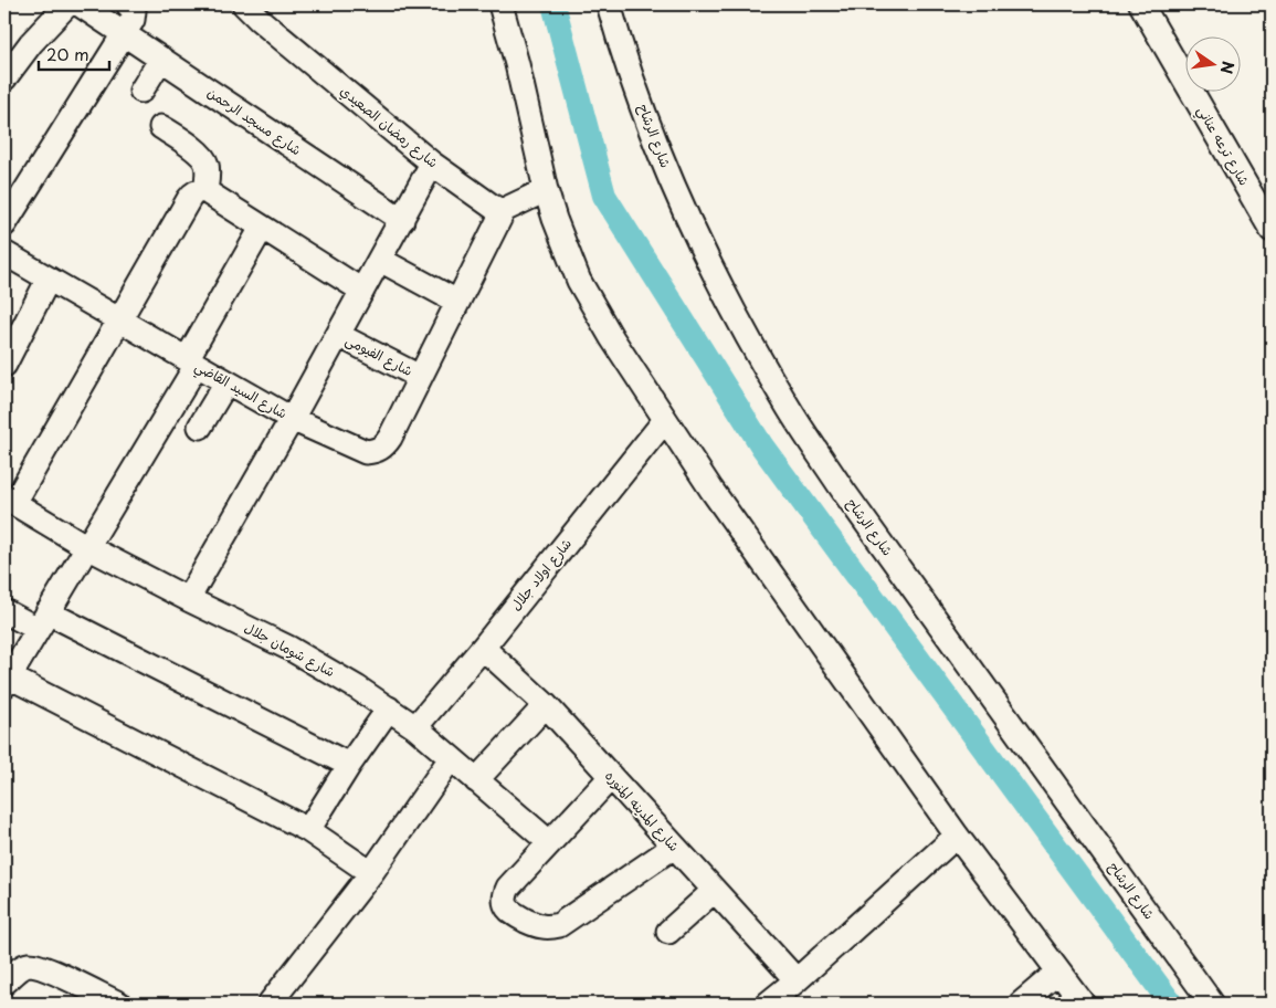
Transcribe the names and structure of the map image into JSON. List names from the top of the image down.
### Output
{
  "streets": {
    "street": [
      "شارع مسجد الرحمن",
      "شارع رمضان الصعيدي",
      "شارع الرشاح",
      "شارع ترعه عناني",
      "شارع الفيومى",
      "شارع السيد القاضي",
      "شارع اولاد جلال",
      "شارع شومان جلال",
      "شارع المدينه المنوره"
    ]
  },
  "crossings": [
    ["شارع الفيومى", "شارع السيد القاضي"],
    ["شارع اولاد جلال", "شارع شومان جلال"],
    ["شارع اولاد جلال", "شارع المدينه المنوره"]
  ],
  "scale_bar": "20 m",
  "north": "right"
}
